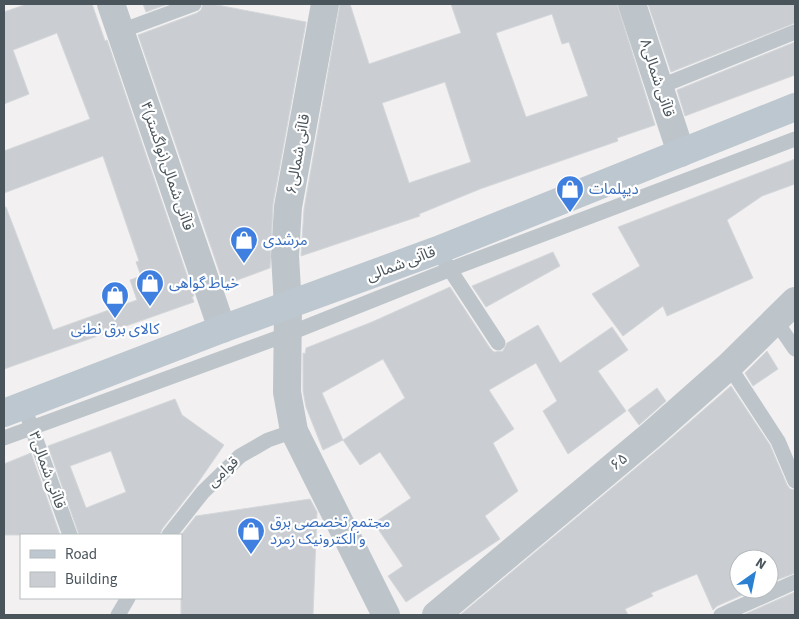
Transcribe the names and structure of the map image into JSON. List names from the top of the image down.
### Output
{
  "streets": {
    "main road": ["قاآنی شمالی"],
    "street": [
      "قاآنی شمالی۸",
      "قاآنی شمالی۶",
      "۴قاآنی شمالی(نواگستر)",
      "۶۵"
    ],
    "lane": ["قاآنی شمالی۳", "قوامی"]
  },
  "crossings": [
    ["قاآنی شمالی۸", "قاآنی شمالی"],
    ["قاآنی شمالی۶", "قاآنی شمالی"],
    ["قاآنی شمالی۶", "قوامی"],
    ["۴قاآنی شمالی(نواگستر)", "قاآنی شمالی"],
    ["قاآنی شمالی", "قاآنی شمالی۳"]
  ],
  "places": {
    "shop": [
      "دیپلمات",
      "مرشدی",
      "خیاط گواهی",
      "کالای برق نطنی",
      "مجتمع تخصصی برق و الکترونیک زمرد"
    ]
  },
  "legend": ["Road", "Building"],
  "north": "top right"
}
